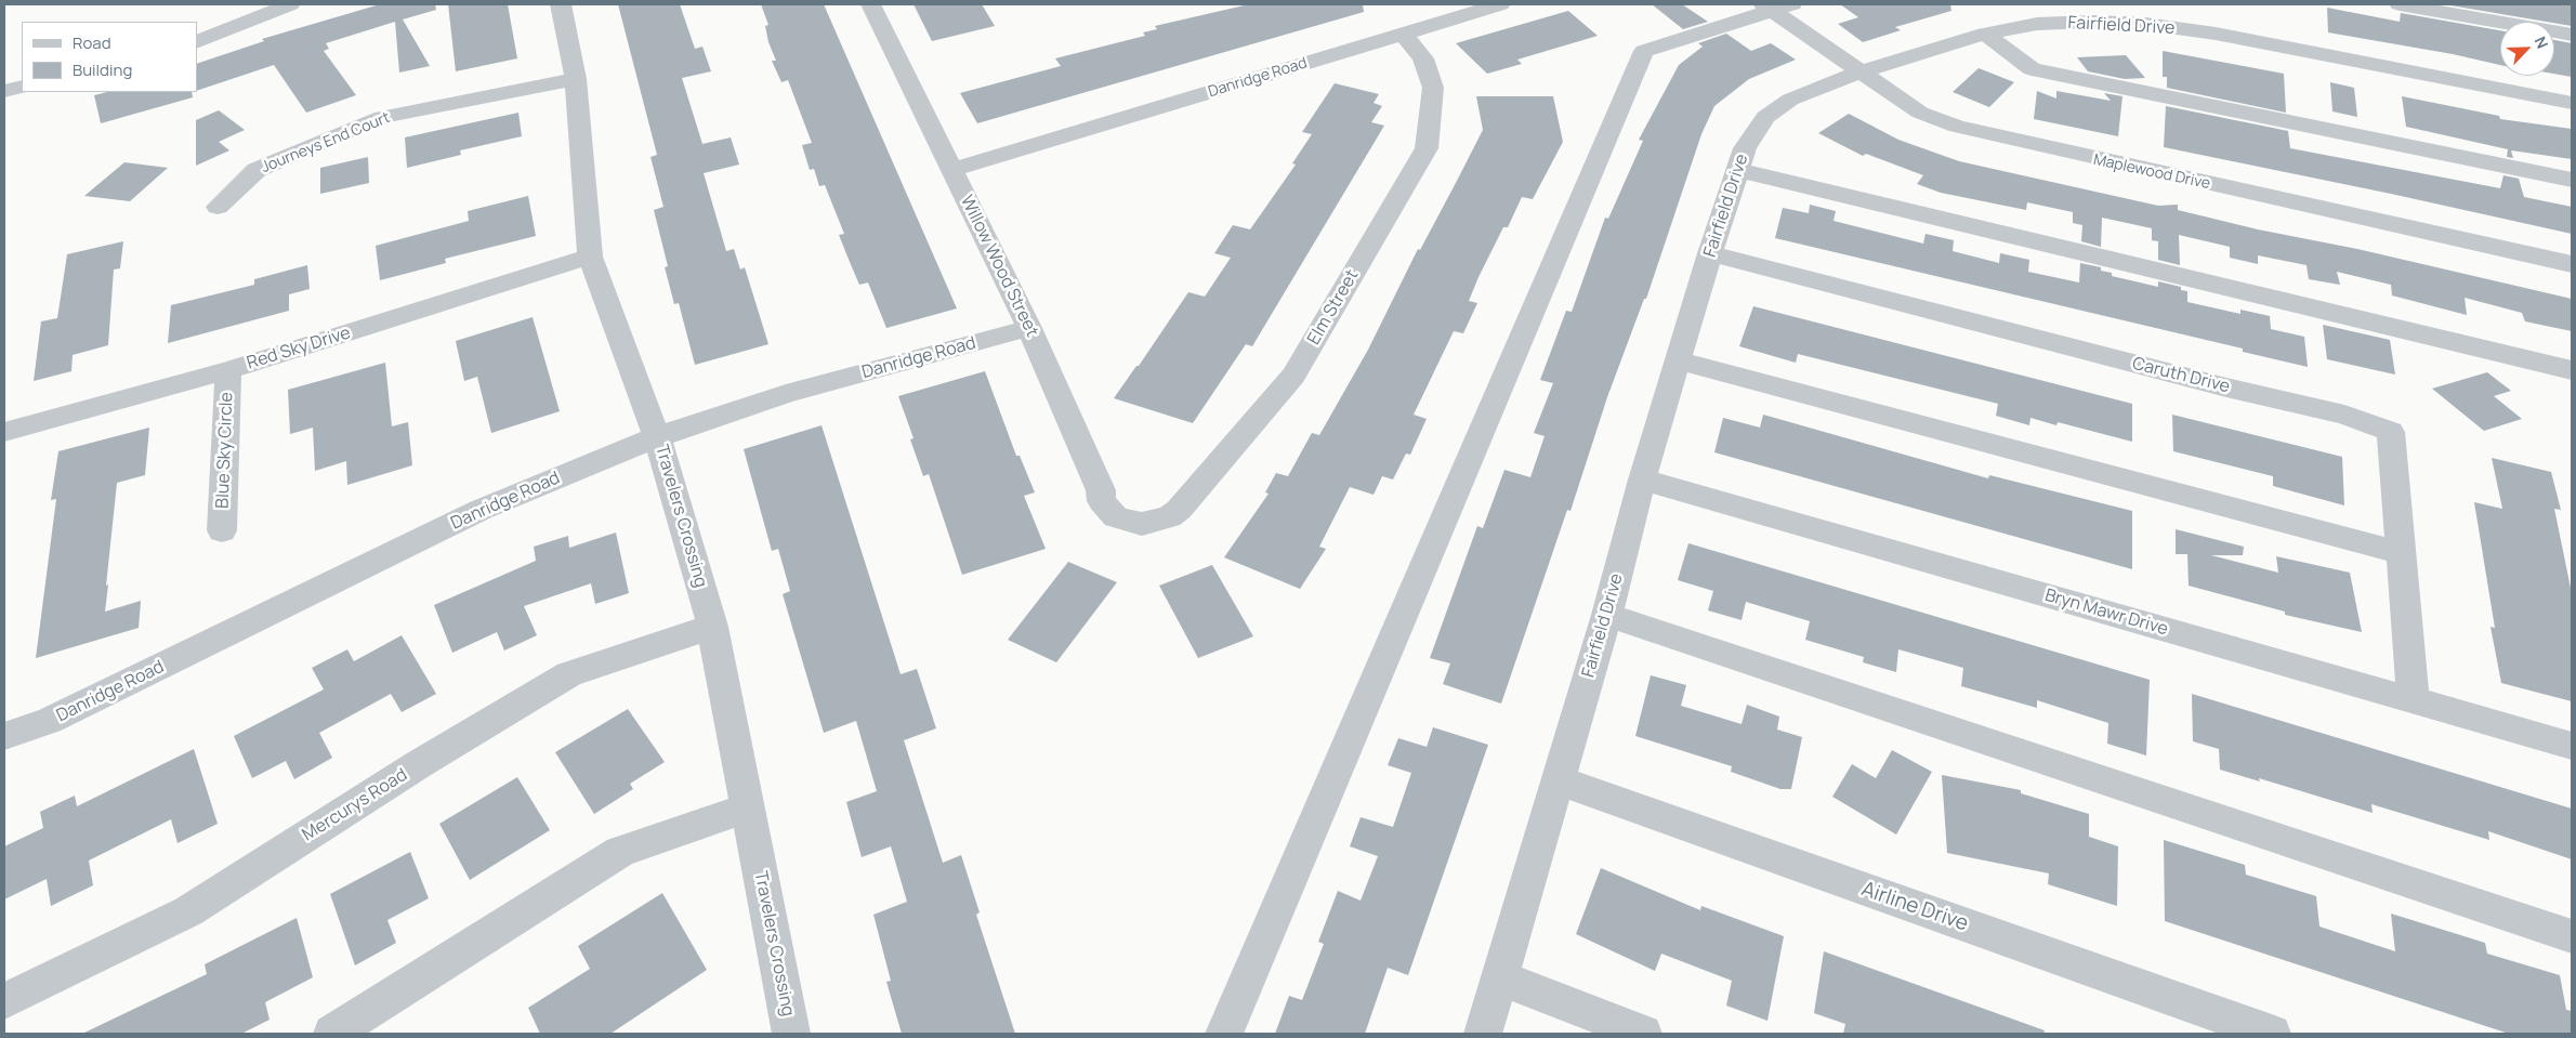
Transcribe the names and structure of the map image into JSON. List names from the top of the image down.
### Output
{
  "streets": {
    "street": [
      "Fairfield Drive",
      "Danridge Road",
      "Journeys End Court",
      "Maplewood Drive",
      "Willow Wood Street",
      "Elm Street",
      "Red Sky Drive",
      "Caruth Drive",
      "Blue Sky Circle",
      "Travelers Crossing",
      "Bryn Mawr Drive",
      "Mercurys Road",
      "Airline Drive"
    ]
  },
  "crossings": [
    ["Fairfield Drive", "Maplewood Drive"],
    ["Fairfield Drive", "Caruth Drive"],
    ["Fairfield Drive", "Bryn Mawr Drive"],
    ["Fairfield Drive", "Airline Drive"],
    ["Danridge Road", "Willow Wood Street"],
    ["Danridge Road", "Elm Street"],
    ["Danridge Road", "Travelers Crossing"],
    ["Journeys End Court", "Travelers Crossing"],
    ["Willow Wood Street", "Elm Street"],
    ["Red Sky Drive", "Blue Sky Circle"],
    ["Red Sky Drive", "Travelers Crossing"],
    ["Caruth Drive", "Bryn Mawr Drive"],
    ["Travelers Crossing", "Mercurys Road"]
  ],
  "legend": ["Road", "Building"],
  "north": "top right"
}
